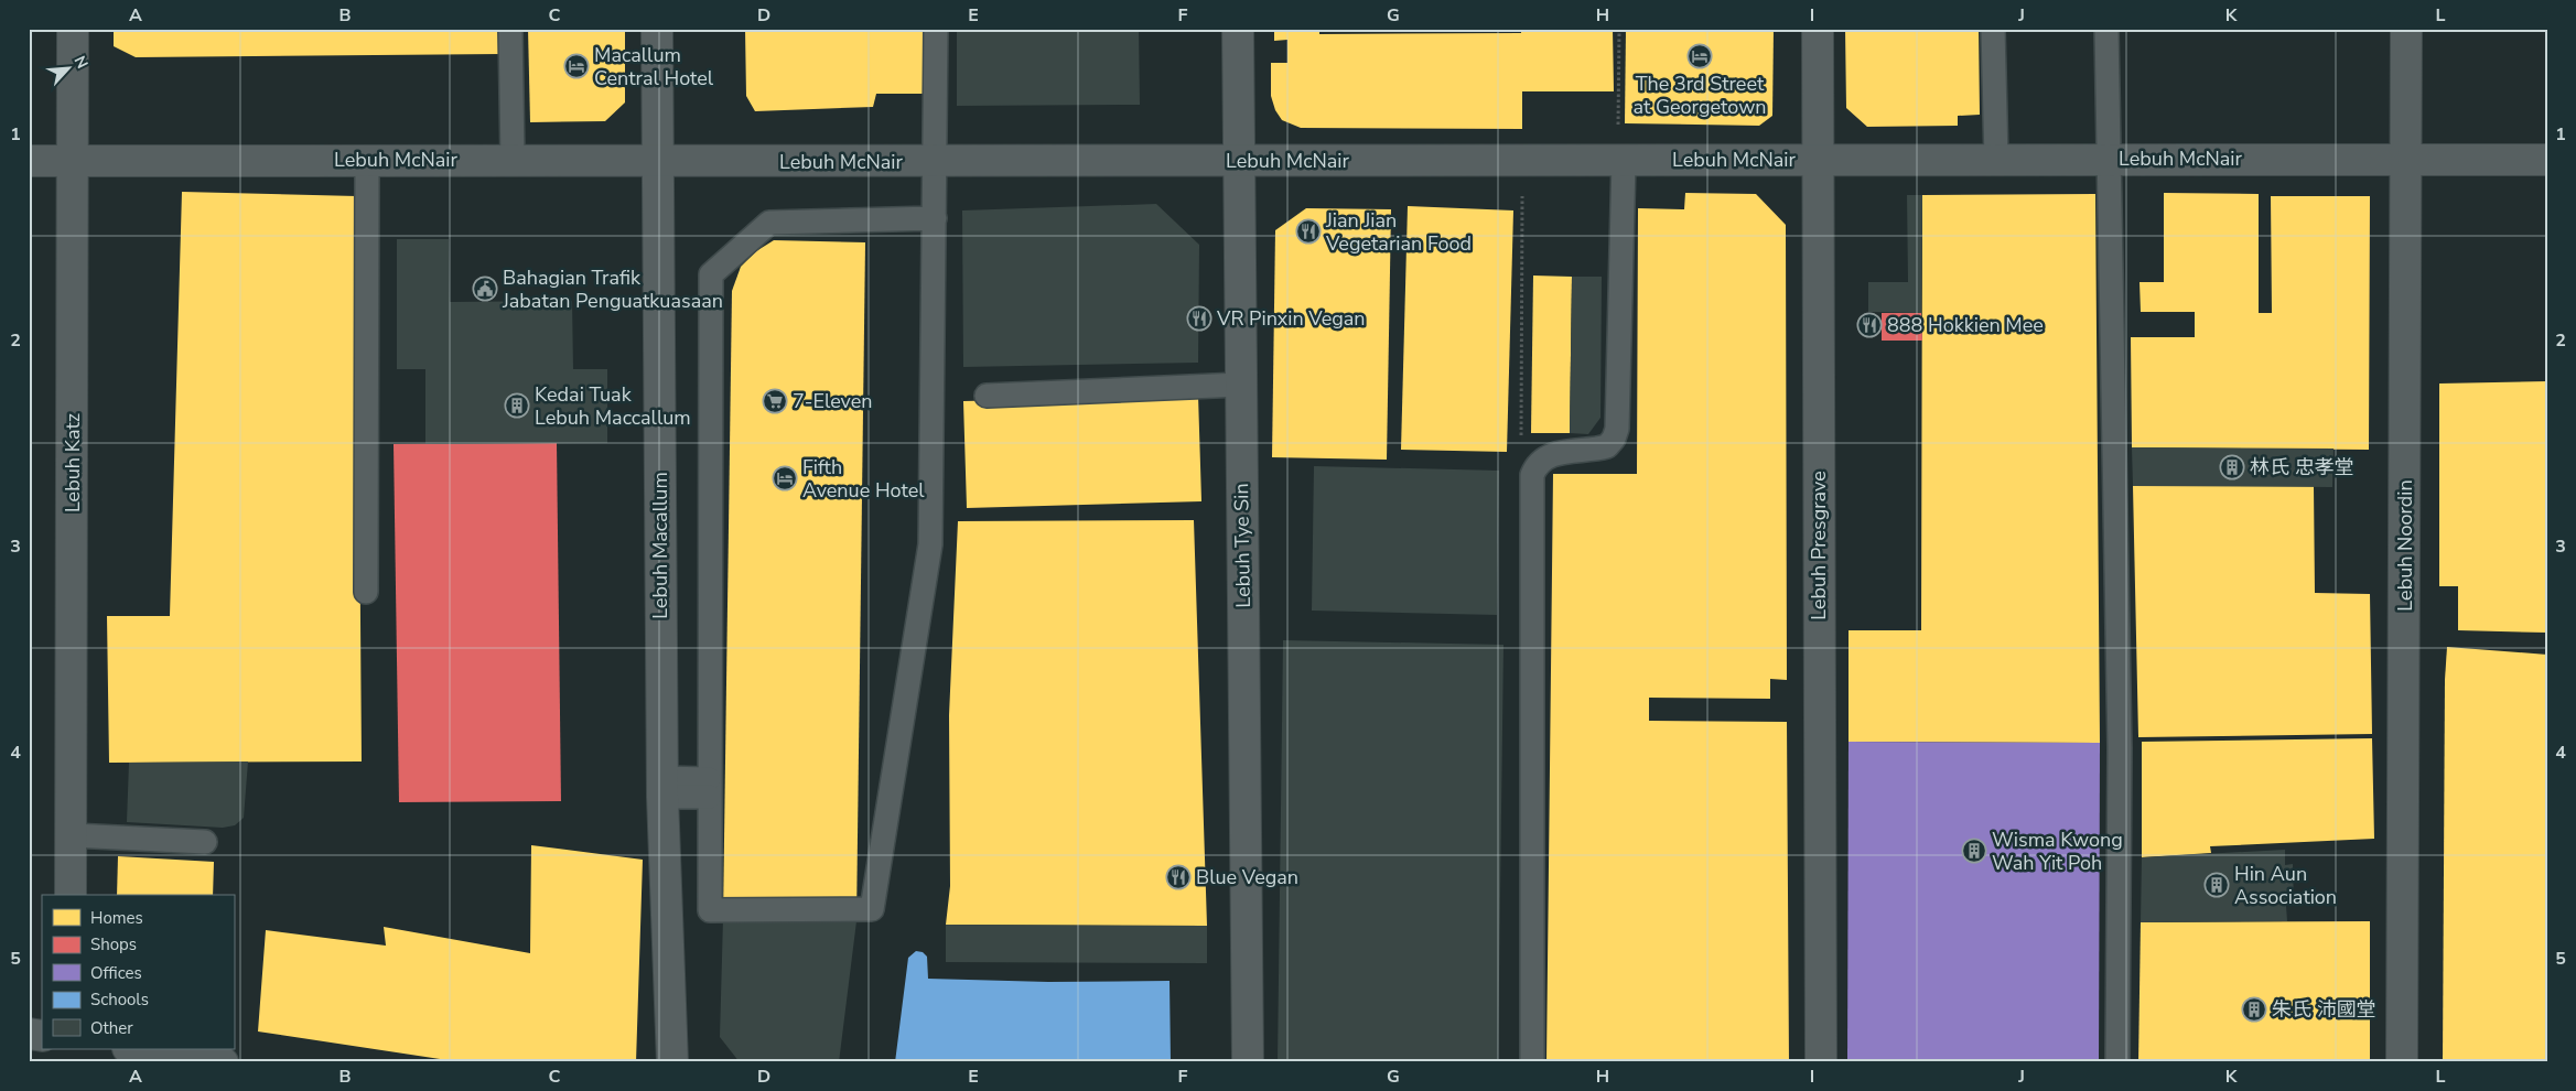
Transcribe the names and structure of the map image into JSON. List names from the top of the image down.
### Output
{
  "streets": {
    "street": [
      "Lebuh McNair",
      "Lebuh Katz",
      "Lebuh Macallum",
      "Lebuh Tye Sin",
      "Lebuh Presgrave",
      "Lebuh Noordin"
    ]
  },
  "crossings": [
    ["Lebuh McNair", "Lebuh Katz"],
    ["Lebuh McNair", "Lebuh Macallum"],
    ["Lebuh McNair", "Lebuh Tye Sin"],
    ["Lebuh McNair", "Lebuh Presgrave"],
    ["Lebuh McNair", "Lebuh Noordin"]
  ],
  "places": {
    "hotel": ["The 3rd Street at Georgetown", "Macallum Central Hotel", "Fifth Avenue Hotel"],
    "restaurant": [
      "Jian Jian Vegetarian Food",
      "VR Pinxin Vegan",
      "888 Hokkien Mee",
      "Blue Vegan"
    ],
    "public building": ["Bahagian Trafik Jabatan Penguatkuasaan"],
    "supermarket": ["7-Eleven"],
    "building": [
      "Kedai Tuak Lebuh Maccallum",
      "林氏 忠孝堂",
      "Wisma Kwong Wah Yit Poh",
      "Hin Aun Association",
      "朱氏 沛國堂"
    ]
  },
  "legend": [
    "Homes",
    "Shops",
    "Offices",
    "Schools",
    "Other"
  ],
  "north": "top right",
  "grid": {
    "columns": [
      "A",
      "B",
      "C",
      "D",
      "E",
      "F",
      "G",
      "H",
      "I",
      "J",
      "K",
      "L"
    ],
    "rows": [
      "1",
      "2",
      "3",
      "4",
      "5"
    ]
  }
}
